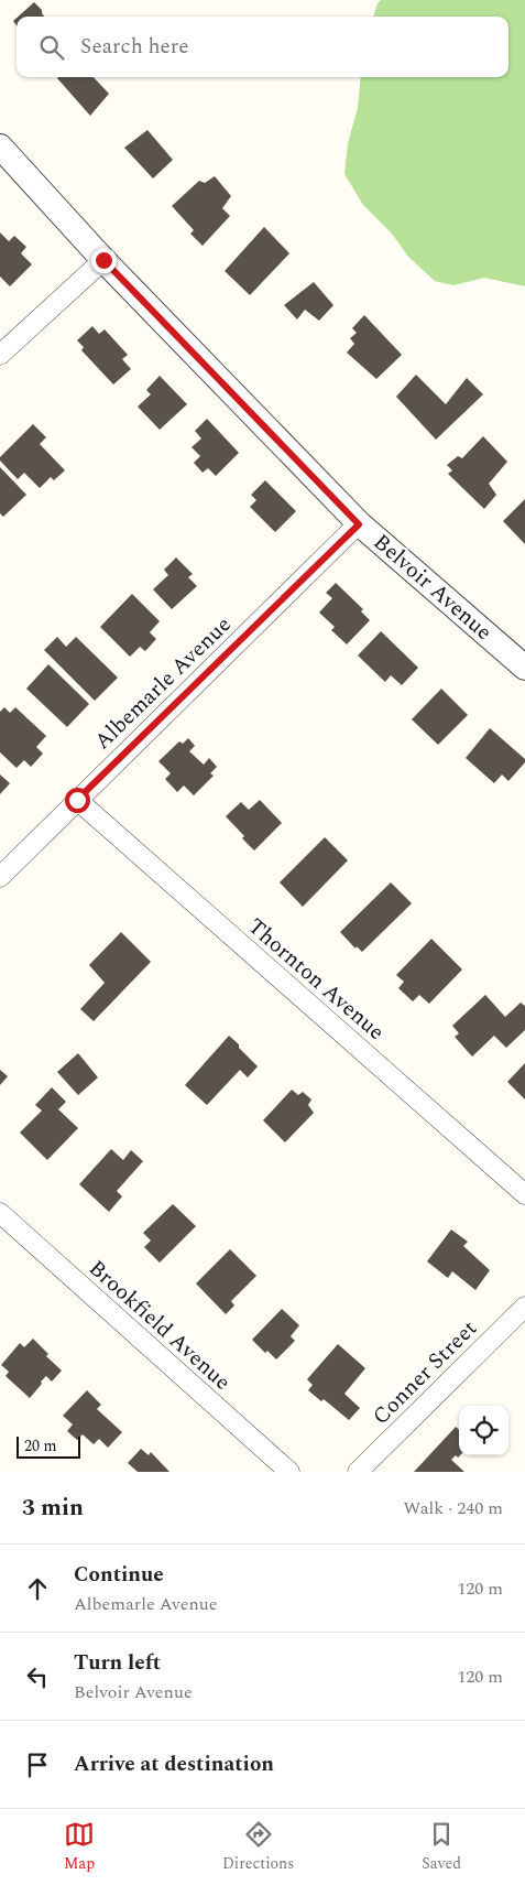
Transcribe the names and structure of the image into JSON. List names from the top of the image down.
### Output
{
  "streets": {
    "street": [
      "Belvoir Avenue",
      "Albemarle Avenue",
      "Thornton Avenue",
      "Brookfield Avenue",
      "Conner Street"
    ]
  },
  "crossings": [
    ["Belvoir Avenue", "Albemarle Avenue"],
    ["Albemarle Avenue", "Thornton Avenue"]
  ],
  "scale_bar": "20 m",
  "page": {
    "search": "Search here",
    "scale": "20 m",
    "heading": ["3 min", "Walk · 240 m"],
    "list": [
      ["Continue", "Albemarle Avenue", "120 m"],
      ["Turn left", "Belvoir Avenue", "120 m"],
      "Arrive at destination"
    ],
    "nav": ["Map", "Directions", "Saved"]
  }
}
